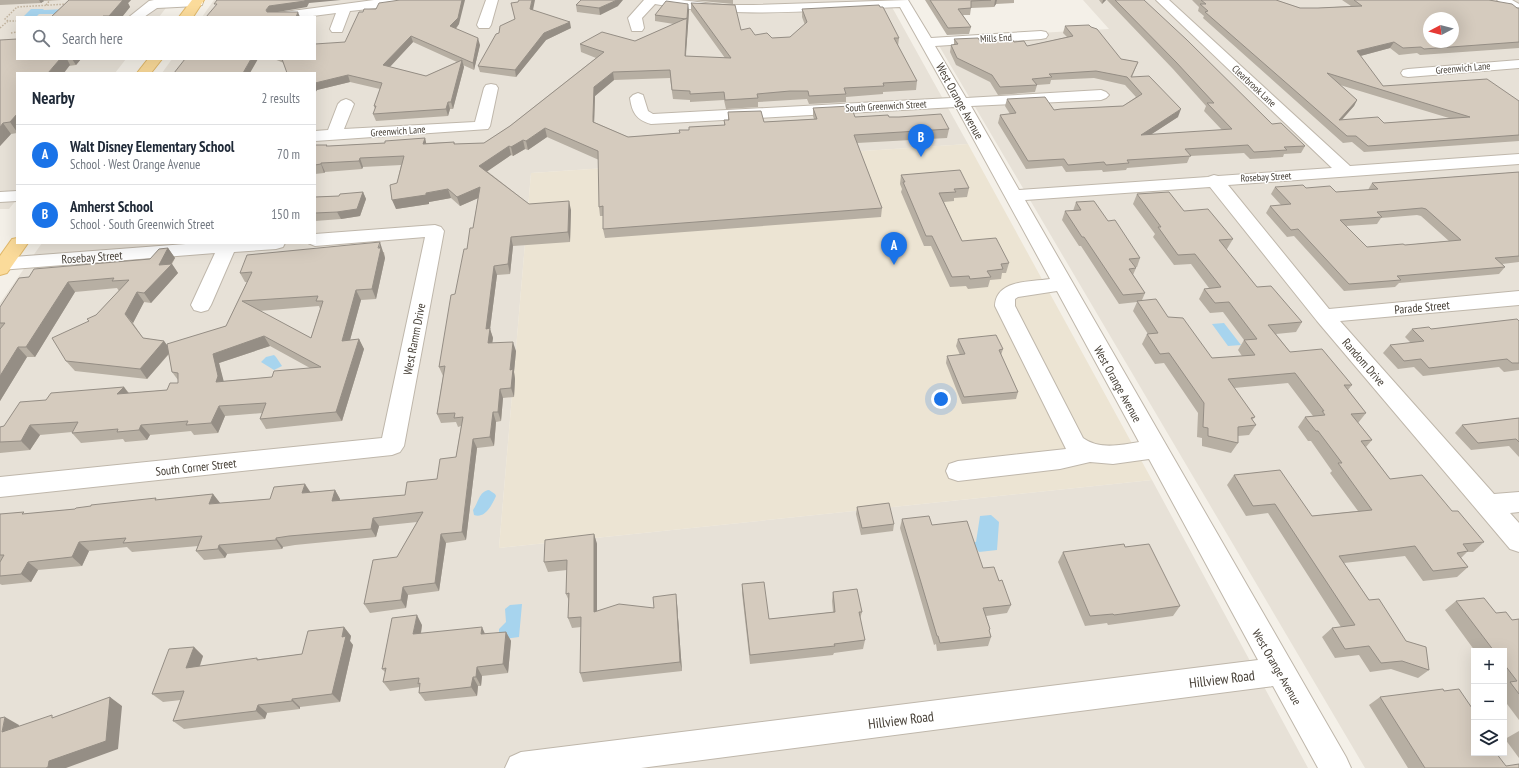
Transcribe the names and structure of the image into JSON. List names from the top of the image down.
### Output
{
  "streets": {
    "street": [
      "Mills End",
      "Greenwich Lane",
      "Clearbrook Lane",
      "West Orange Avenue",
      "South Greenwich Street",
      "Rosebay Street",
      "Parade Street",
      "West Ramm Drive",
      "Random Drive",
      "South Corner Street",
      "Hillview Road"
    ]
  },
  "crossings": [
    ["Mills End", "West Orange Avenue"],
    ["Clearbrook Lane", "Rosebay Street"],
    ["West Orange Avenue", "South Greenwich Street"],
    ["West Orange Avenue", "Rosebay Street"],
    ["West Orange Avenue", "Hillview Road"],
    ["Rosebay Street", "Random Drive"],
    ["Parade Street", "Random Drive"],
    ["West Ramm Drive", "South Corner Street"]
  ],
  "north": "left",
  "page": {
    "search": "Search here",
    "heading": ["Nearby", "2 results"],
    "pins": ["B", "A"],
    "list": [
      {
        "mark": "A",
        "name": "Walt Disney Elementary School",
        "note": "School · West Orange Avenue",
        "value": "70 m"
      },
      {
        "mark": "B",
        "name": "Amherst School",
        "note": "School · South Greenwich Street",
        "value": "150 m"
      }
    ],
    "map_buttons": ["+", "−"]
  }
}
